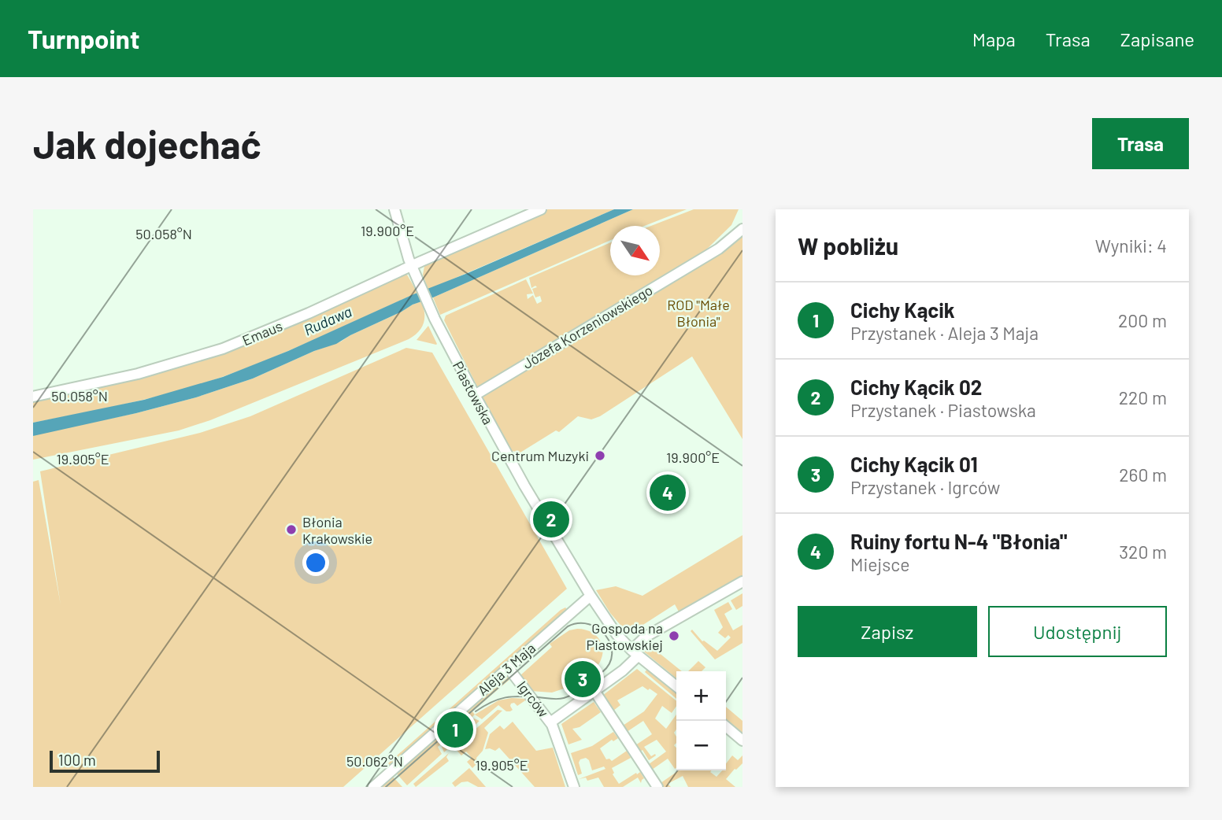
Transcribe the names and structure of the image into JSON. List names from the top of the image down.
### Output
{
  "streets": {
    "street": [
      "Józefa Korzeniowskiego",
      "Emaus",
      "Piastowska",
      "Aleja 3 Maja",
      "Igrców"
    ]
  },
  "crossings": [
    ["Józefa Korzeniowskiego", "Piastowska"],
    ["Emaus", "Piastowska"],
    ["Piastowska", "Aleja 3 Maja"],
    ["Piastowska", "Igrców"],
    ["Aleja 3 Maja", "Igrców"]
  ],
  "water": ["Rudawa"],
  "parks": ["ROD \"Małe Błonia\""],
  "places": ["Centrum Muzyki", "Błonia Krakowskie", "Gospoda na Piastowskiej"],
  "scale_bar": "100 m",
  "north": "bottom right",
  "page": {
    "header": "Turnpoint",
    "nav": ["Mapa", "Trasa", "Zapisane"],
    "buttons": [
      "Trasa",
      ["Zapisz", "Udostępnij"]
    ],
    "title": "Jak dojechać",
    "heading": ["W pobliżu", "Wyniki: 4"],
    "list": [
      {
        "mark": "1",
        "name": "Cichy Kącik",
        "note": "Przystanek · Aleja 3 Maja",
        "value": "200 m"
      },
      {
        "mark": "2",
        "name": "Cichy Kącik 02",
        "note": "Przystanek · Piastowska",
        "value": "220 m"
      },
      {
        "mark": "3",
        "name": "Cichy Kącik 01",
        "note": "Przystanek · Igrców",
        "value": "260 m"
      },
      {
        "mark": "4",
        "name": "Ruiny fortu N-4 \"Błonia\"",
        "note": "Miejsce",
        "value": "320 m"
      }
    ],
    "pins": [
      "4",
      "2",
      "3",
      "1"
    ],
    "map_buttons": ["+", "−"],
    "scale": "100 m"
  },
  "coordinates": [
    "19.900°E",
    "50.058°N",
    "19.905°E",
    "50.062°N"
  ]
}
